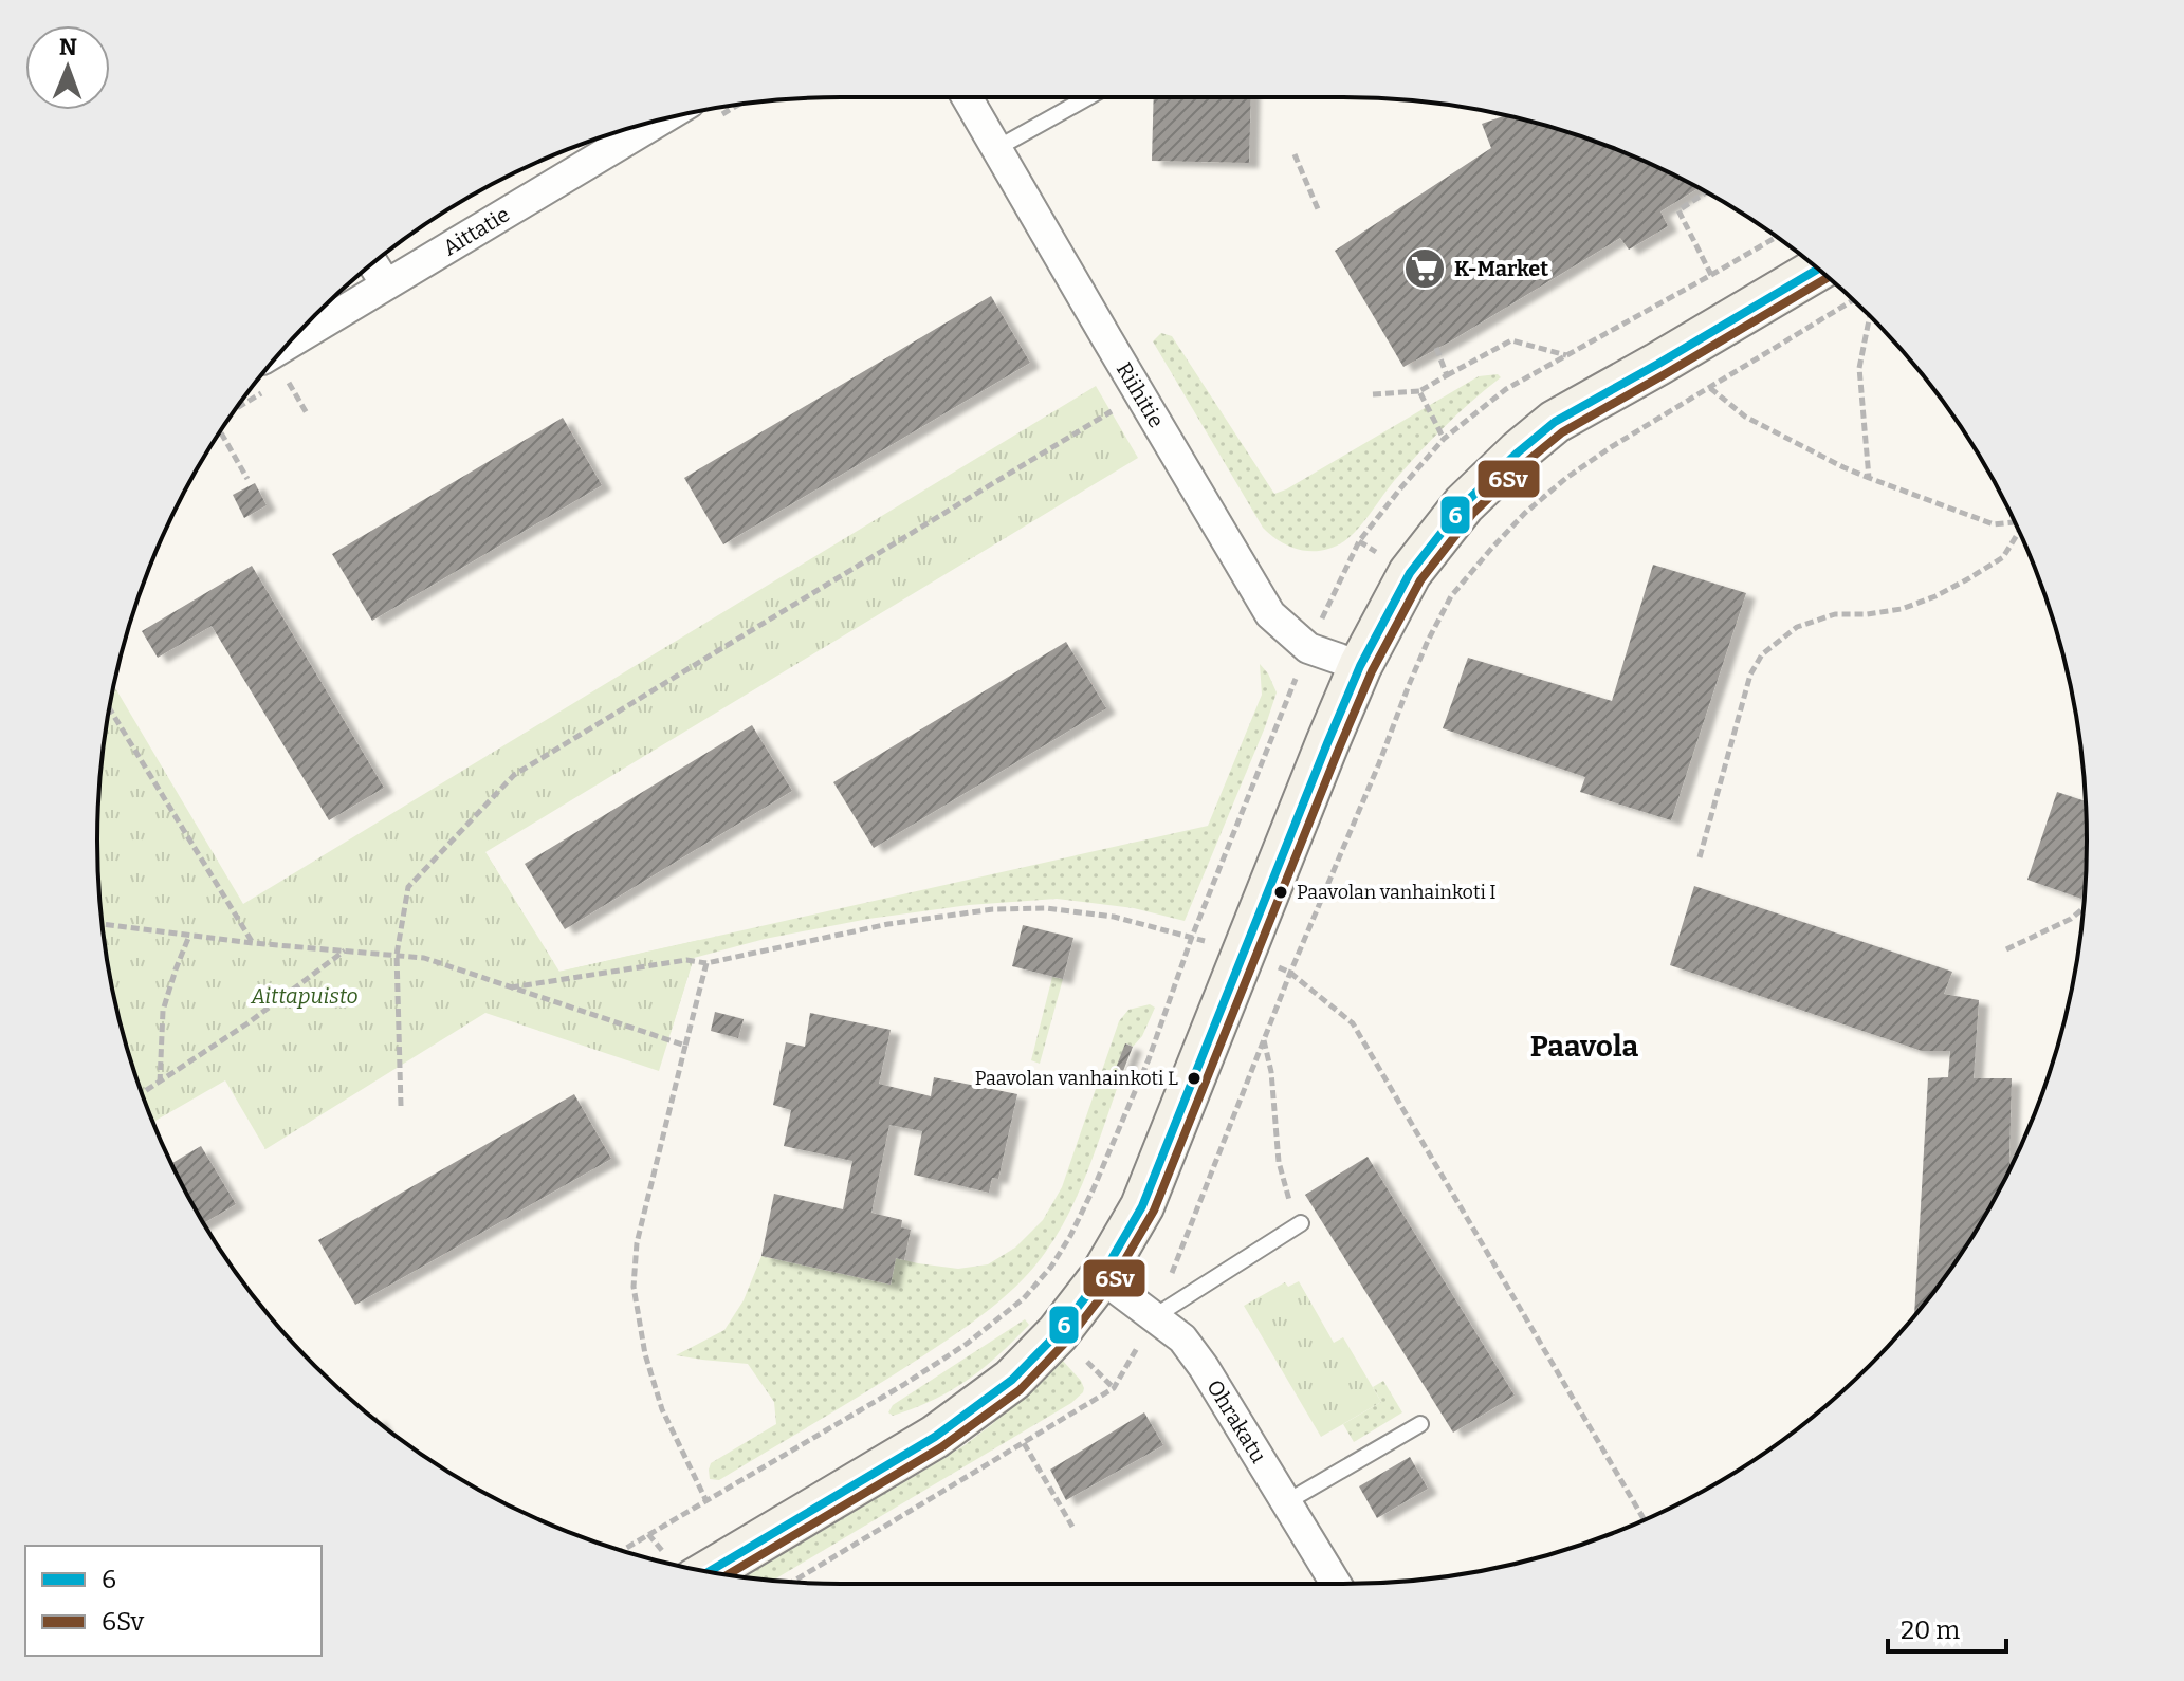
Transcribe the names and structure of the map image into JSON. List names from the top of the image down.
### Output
{
  "streets": {
    "street": ["Aittatie", "Riihitie", "Ohrakatu"]
  },
  "districts": ["Paavola"],
  "parks": ["Aittapuisto"],
  "places": {
    "supermarket": ["K-Market"],
    "other": ["Paavolan vanhainkoti I", "Paavolan vanhainkoti L"]
  },
  "lines": ["transit line 6", "transit line 6Sv"],
  "legend": ["6", "6Sv"],
  "scale_bar": "20 m",
  "north": "top"
}
